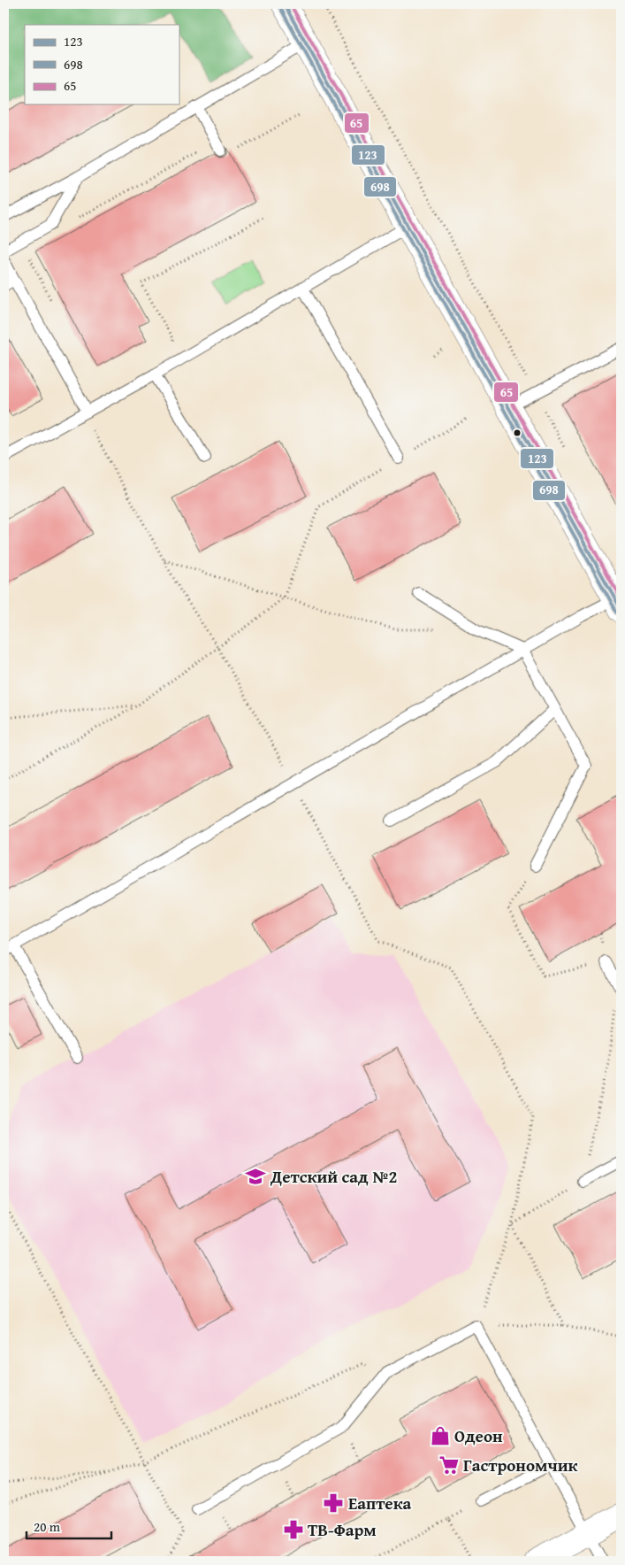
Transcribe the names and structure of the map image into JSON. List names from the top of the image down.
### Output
{
  "places": {
    "school or university": ["Детский сад №2"],
    "shop": ["Одеон"],
    "supermarket": ["Гастрономчик"],
    "pharmacy": ["Еаптека", "ТВ-Фарм"]
  },
  "lines": ["transit line 123", "transit line 65", "transit line 698"],
  "legend": ["123", "698", "65"],
  "scale_bar": "20 m"
}
